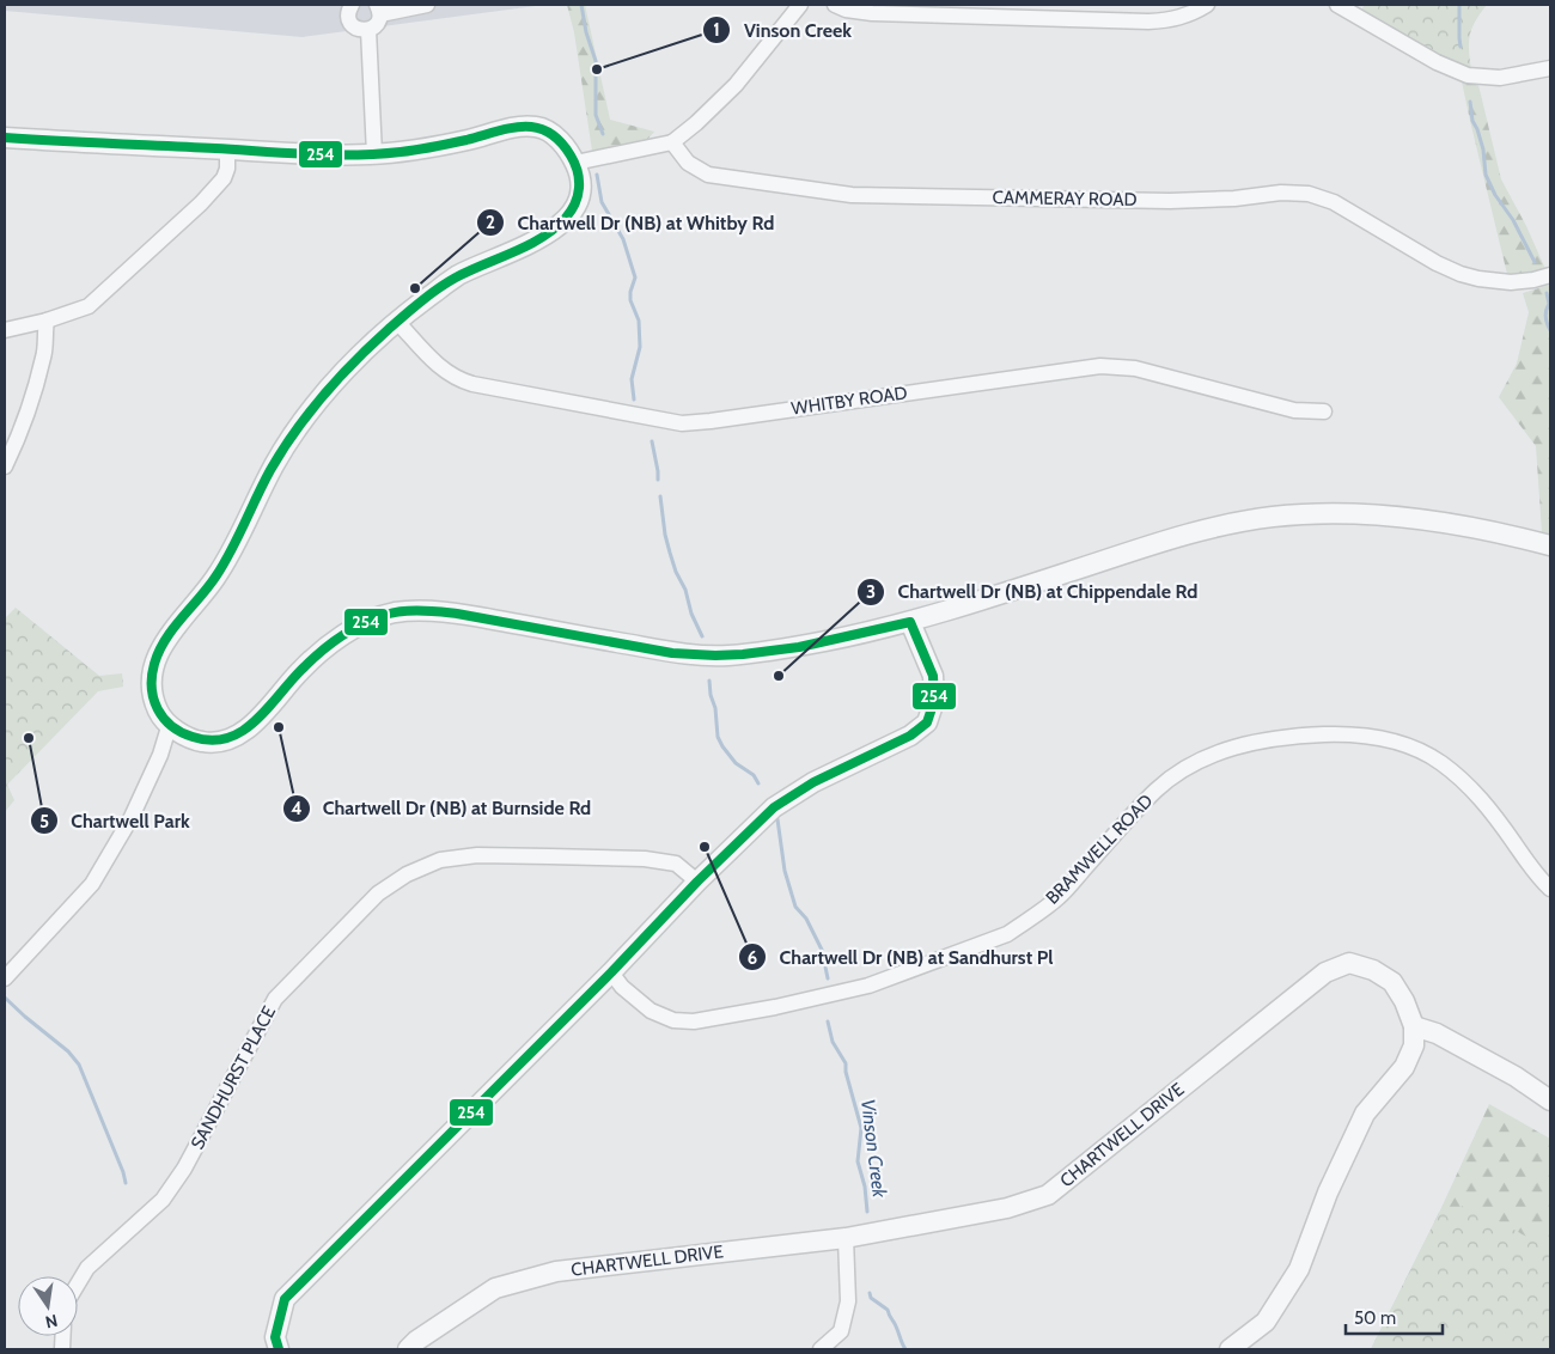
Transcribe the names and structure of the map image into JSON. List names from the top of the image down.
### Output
{
  "streets": {
    "street": [
      "CAMMERAY ROAD",
      "WHITBY ROAD",
      "BRAMWELL ROAD",
      "SANDHURST PLACE",
      "CHARTWELL DRIVE"
    ]
  },
  "water": ["Vinson Creek"],
  "places": [
    "Vinson Creek",
    "Chartwell Dr (NB) at Whitby Rd",
    "Chartwell Dr (NB) at Chippendale Rd",
    "Chartwell Dr (NB) at Burnside Rd",
    "Chartwell Park",
    "Chartwell Dr (NB) at Sandhurst Pl"
  ],
  "lines": ["transit line 254"],
  "scale_bar": "50 m",
  "north": "bottom"
}
